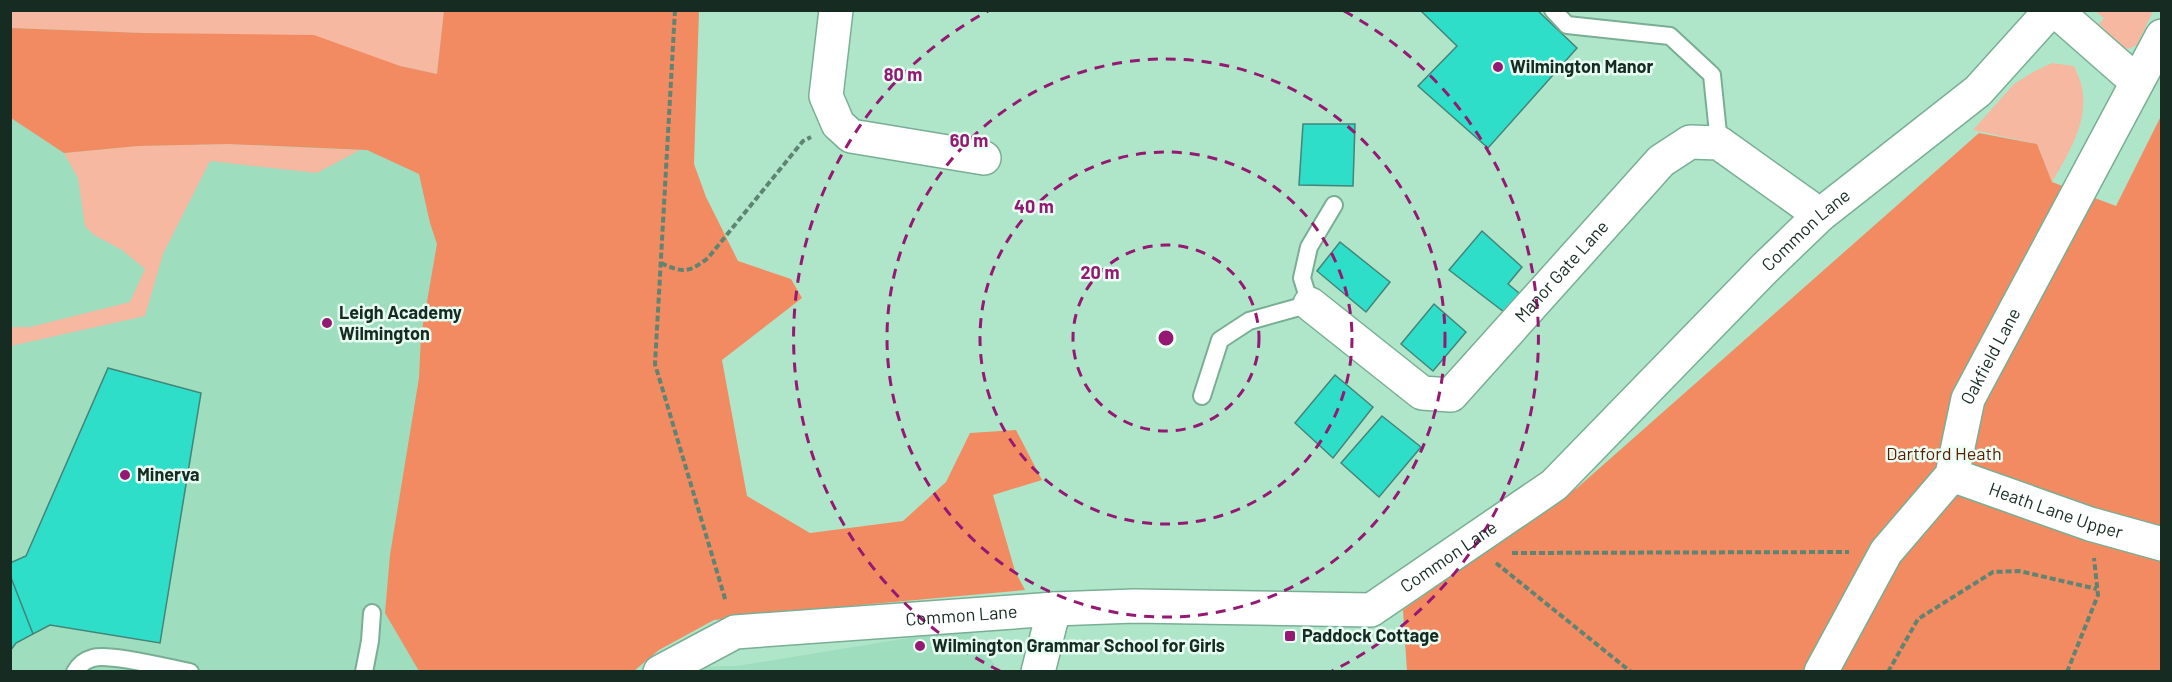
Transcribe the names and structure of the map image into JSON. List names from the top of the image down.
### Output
{
  "streets": {
    "street": [
      "Common Lane",
      "Manor Gate Lane",
      "Oakfield Lane",
      "Heath Lane Upper"
    ]
  },
  "crossings": [
    ["Oakfield Lane", "Heath Lane Upper"]
  ],
  "parks": ["Dartford Heath"],
  "places": {
    "other": [
      "Wilmington Manor",
      "Leigh Academy Wilmington",
      "Minerva",
      "Wilmington Grammar School for Girls"
    ],
    "transit": ["Paddock Cottage"]
  },
  "rings": [
    "80 m",
    "60 m",
    "40 m",
    "20 m"
  ]
}
